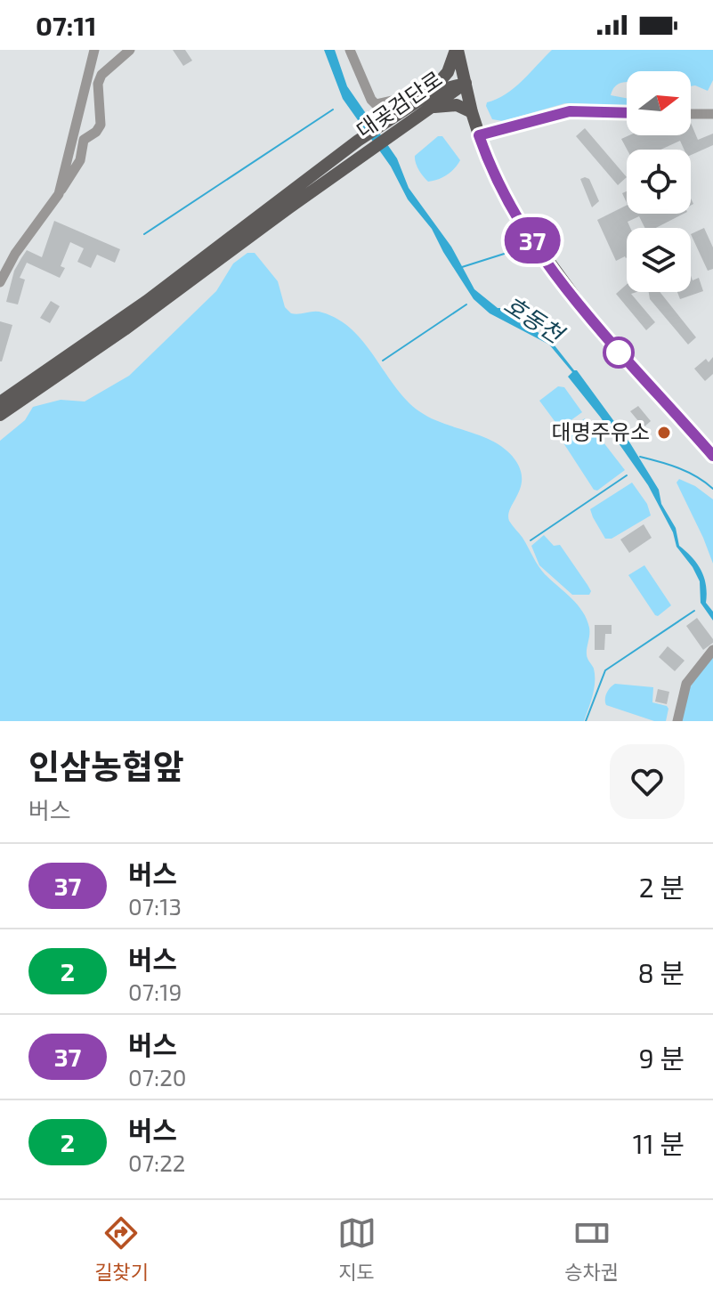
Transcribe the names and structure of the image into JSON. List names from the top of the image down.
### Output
{
  "streets": {
    "main road": ["대곶검단로"]
  },
  "water": ["호동천"],
  "places": ["대명주유소"],
  "lines": ["bus line 37"],
  "north": "right",
  "page": {
    "status": "07:11",
    "on_map": "37",
    "heading": ["인삼농협앞", "버스"],
    "list": [
      {
        "mark": "37",
        "name": "버스",
        "note": "07:13",
        "value": "2 분"
      },
      {
        "mark": "2",
        "name": "버스",
        "note": "07:19",
        "value": "8 분"
      },
      {
        "mark": "37",
        "name": "버스",
        "note": "07:20",
        "value": "9 분"
      },
      {
        "mark": "2",
        "name": "버스",
        "note": "07:22",
        "value": "11 분"
      }
    ],
    "tabs": ["길찾기", "지도", "승차권"]
  }
}
